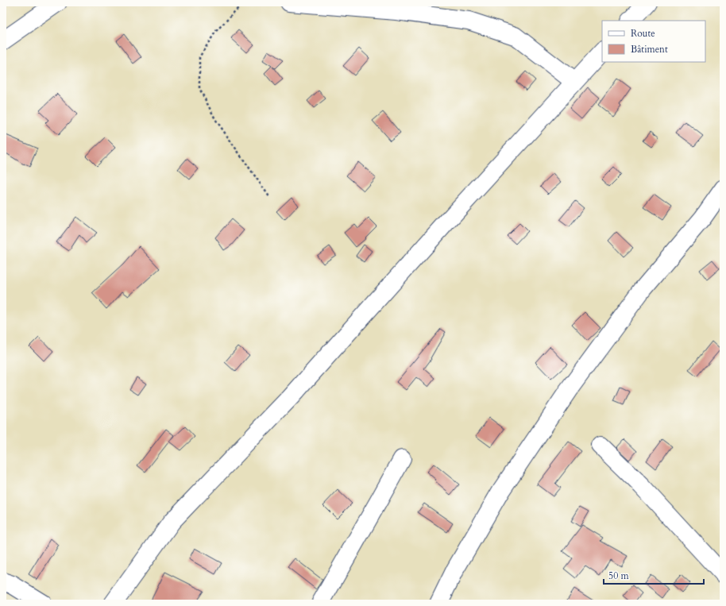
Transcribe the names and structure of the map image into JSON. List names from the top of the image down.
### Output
{
  "legend": ["Route", "Bâtiment"],
  "scale_bar": "50 m"
}
